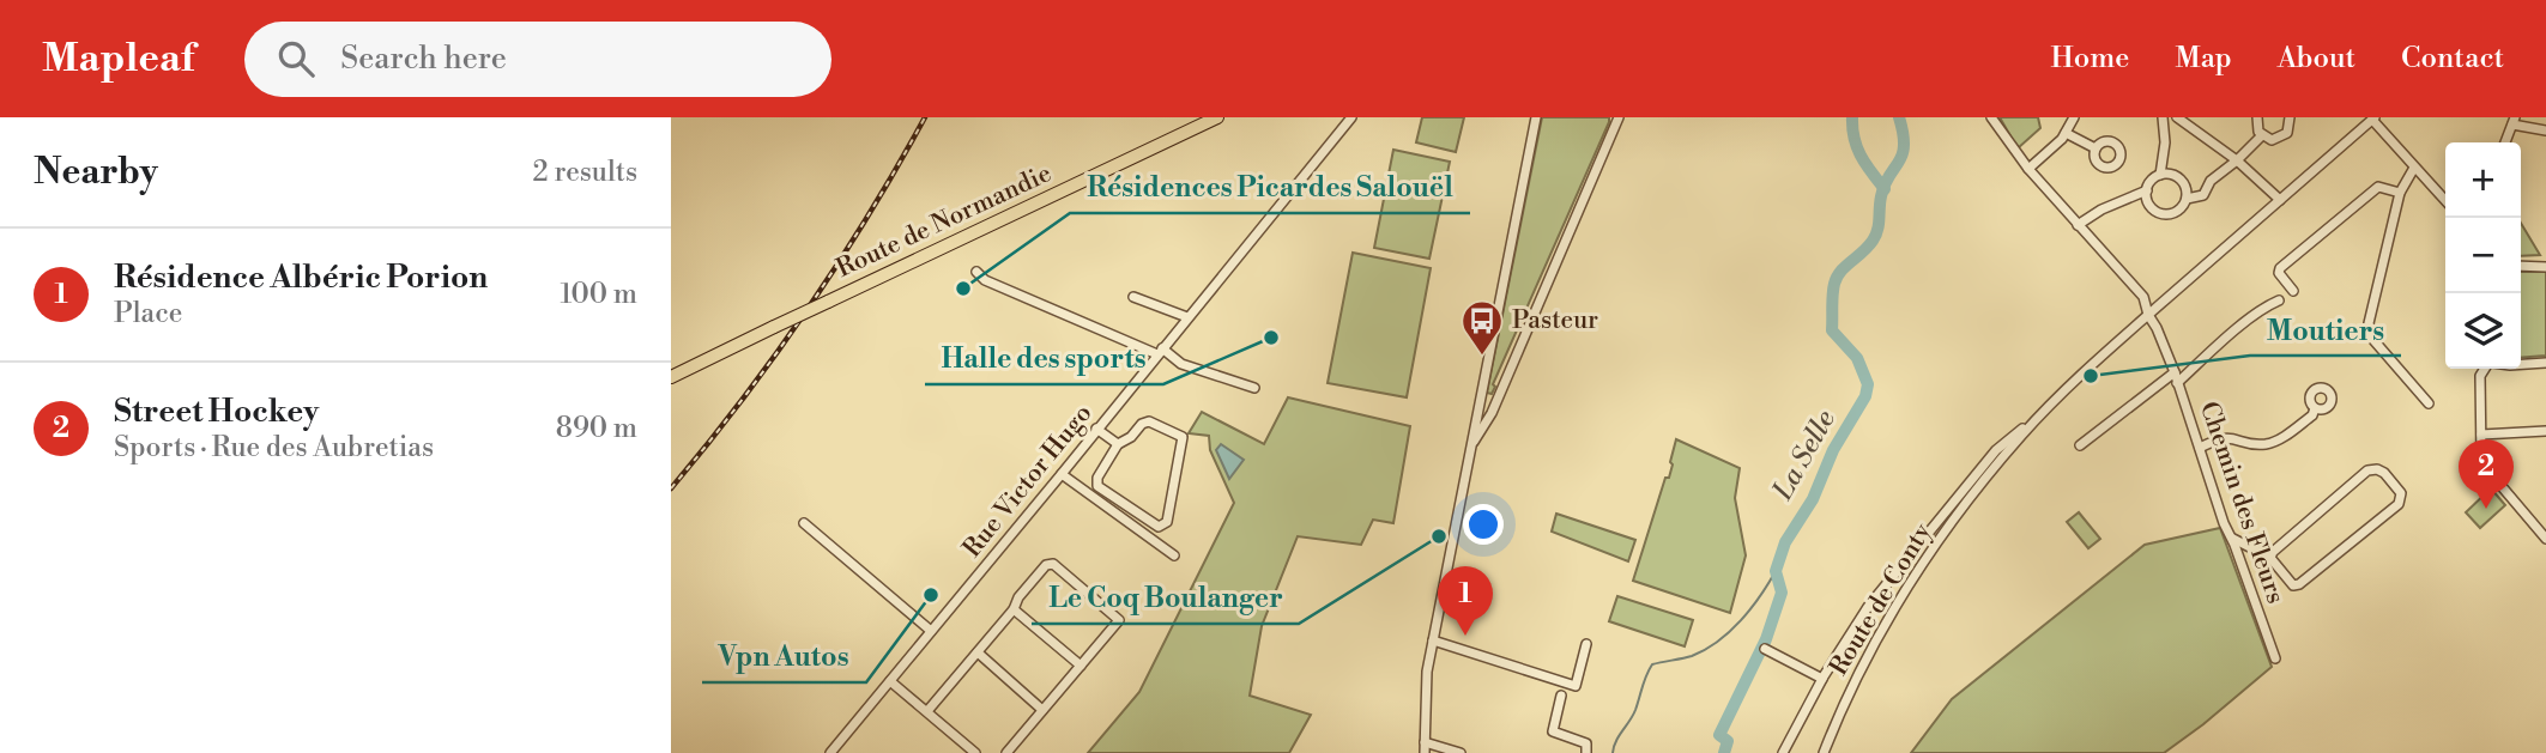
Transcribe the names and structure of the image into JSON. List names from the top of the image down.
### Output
{
  "streets": {
    "main road": ["Route de Normandie"],
    "street": ["Rue Victor Hugo", "Chemin des Fleurs", "Route de Conty"]
  },
  "water": ["La Selle"],
  "places": {
    "other": [
      "Résidences Picardes Salouël",
      "Halle des sports",
      "Moutiers",
      "Le Coq Boulanger",
      "Vpn Autos"
    ],
    "bus stop": ["Pasteur"]
  },
  "page": {
    "header": "Mapleaf",
    "search": "Search here",
    "nav": [
      "Home",
      "Map",
      "About",
      "Contact"
    ],
    "heading": ["Nearby", "2 results"],
    "map_buttons": ["+", "−"],
    "list": [
      {
        "mark": "1",
        "name": "Résidence Albéric Porion",
        "note": "Place",
        "value": "100 m"
      },
      {
        "mark": "2",
        "name": "Street Hockey",
        "note": "Sports · Rue des Aubretias",
        "value": "890 m"
      }
    ],
    "pins": ["2", "1"]
  }
}
